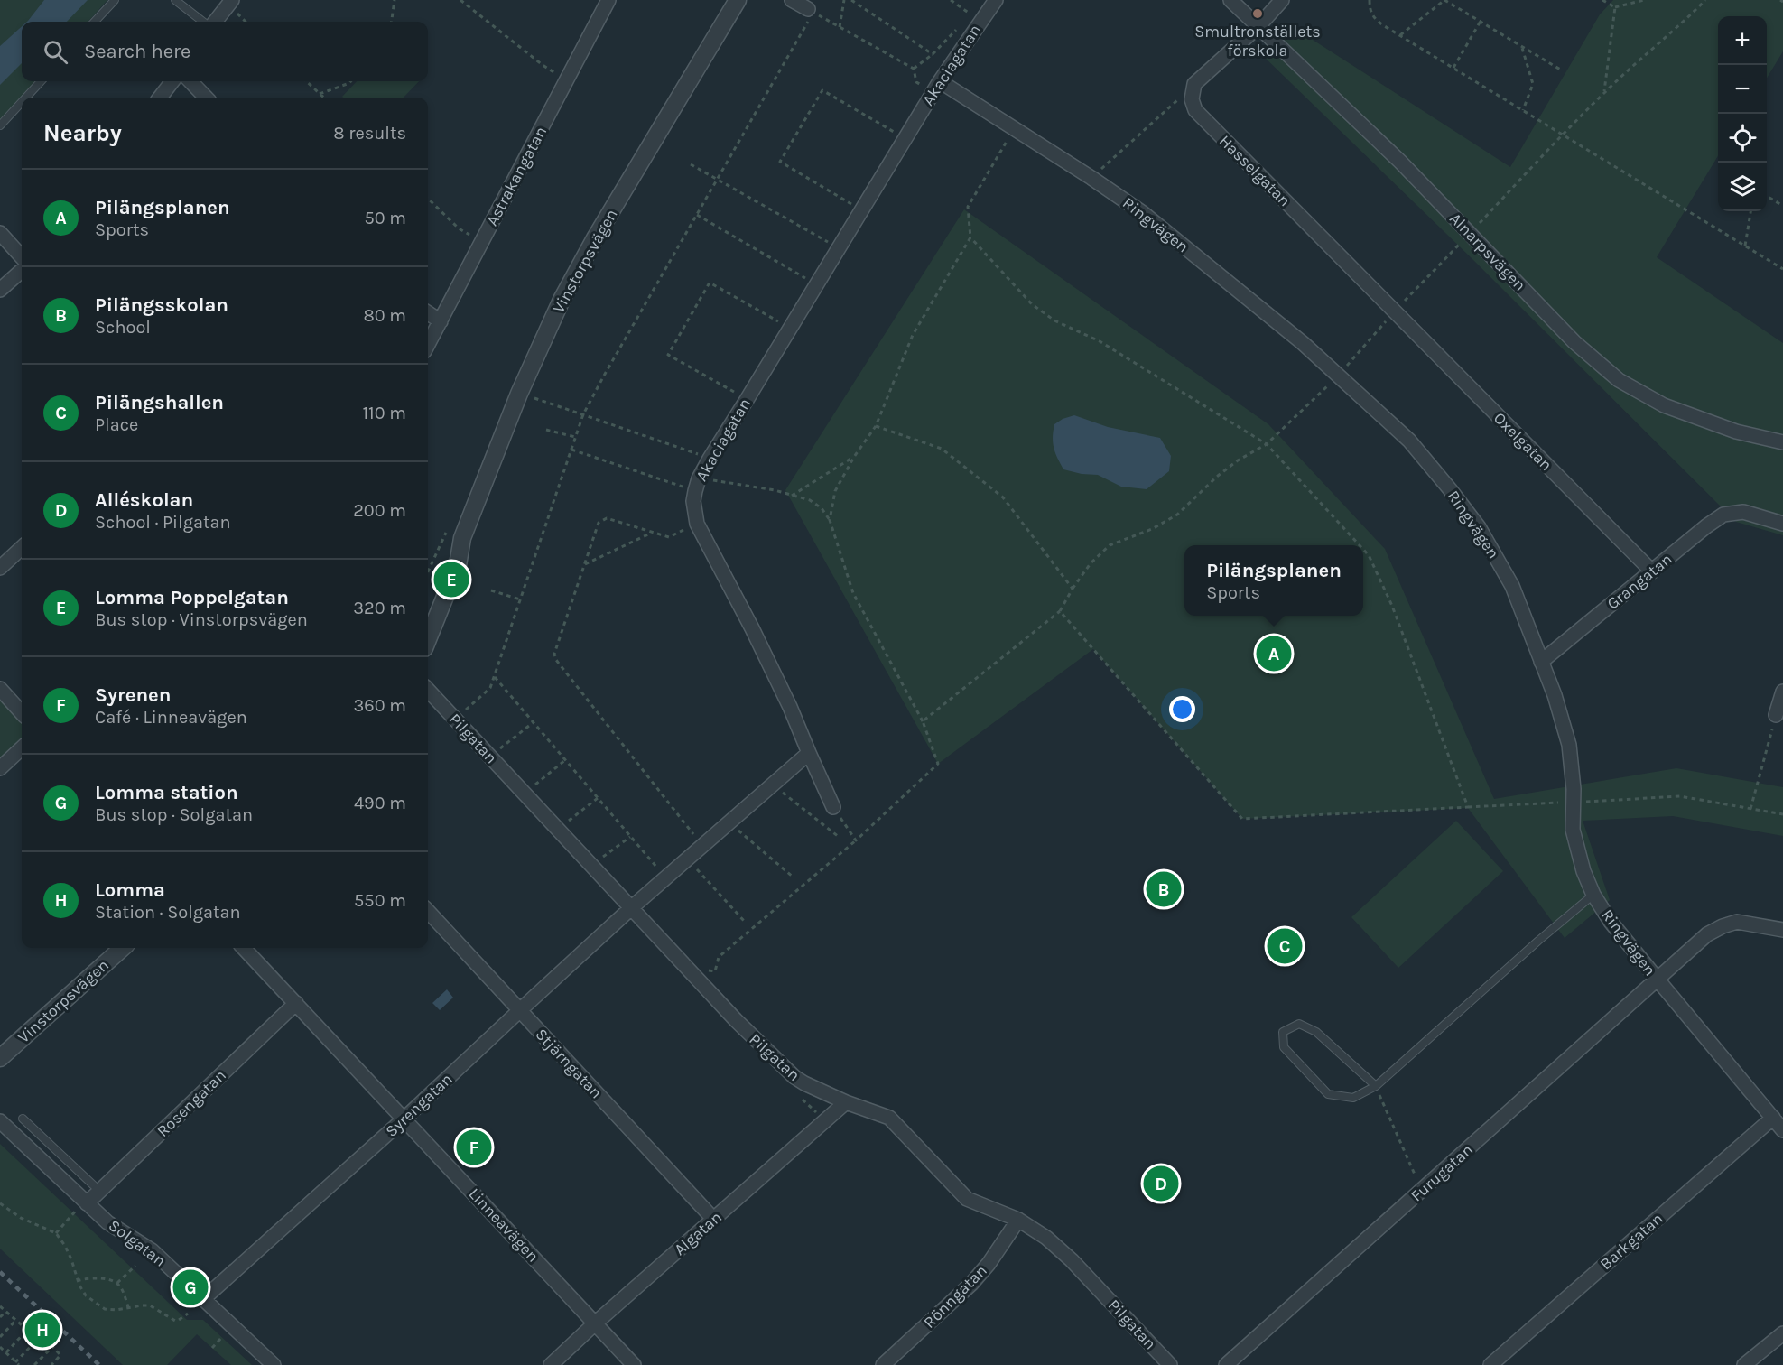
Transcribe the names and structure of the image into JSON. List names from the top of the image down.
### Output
{
  "streets": {
    "street": [
      "Akaciagatan",
      "Hasselgatan",
      "Astrakangatan",
      "Ringvägen",
      "Alnarpsvägen",
      "Vinstorpsvägen",
      "Oxelgatan",
      "Grangatan",
      "Pilgatan",
      "Stjärngatan",
      "Rosengatan",
      "Syrengatan",
      "Furugatan",
      "Linneavägen",
      "Algatan",
      "Barkgatan",
      "Solgatan",
      "Rönngatan"
    ]
  },
  "crossings": [
    ["Akaciagatan", "Ringvägen"],
    ["Hasselgatan", "Oxelgatan"],
    ["Ringvägen", "Grangatan"],
    ["Ringvägen", "Furugatan"],
    ["Ringvägen", "Barkgatan"],
    ["Oxelgatan", "Grangatan"],
    ["Pilgatan", "Syrengatan"],
    ["Pilgatan", "Algatan"],
    ["Pilgatan", "Rönngatan"],
    ["Stjärngatan", "Syrengatan"],
    ["Stjärngatan", "Algatan"],
    ["Rosengatan", "Linneavägen"],
    ["Rosengatan", "Solgatan"],
    ["Syrengatan", "Linneavägen"],
    ["Syrengatan", "Solgatan"],
    ["Linneavägen", "Algatan"]
  ],
  "places": ["Smultronställets förskola"],
  "page": {
    "map_buttons": ["+", "−"],
    "search": "Search here",
    "heading": ["Nearby", "8 results"],
    "list": [
      {
        "mark": "A",
        "name": "Pilängsplanen",
        "note": "Sports",
        "value": "50 m"
      },
      {
        "mark": "B",
        "name": "Pilängsskolan",
        "note": "School",
        "value": "80 m"
      },
      {
        "mark": "C",
        "name": "Pilängshallen",
        "note": "Place",
        "value": "110 m"
      },
      {
        "mark": "D",
        "name": "Alléskolan",
        "note": "School · Pilgatan",
        "value": "200 m"
      },
      {
        "mark": "E",
        "name": "Lomma Poppelgatan",
        "note": "Bus stop · Vinstorpsvägen",
        "value": "320 m"
      },
      {
        "mark": "F",
        "name": "Syrenen",
        "note": "Café · Linneavägen",
        "value": "360 m"
      },
      {
        "mark": "G",
        "name": "Lomma station",
        "note": "Bus stop · Solgatan",
        "value": "490 m"
      },
      {
        "mark": "H",
        "name": "Lomma",
        "note": "Station · Solgatan",
        "value": "550 m"
      }
    ],
    "popup": ["Pilängsplanen", "Sports"],
    "pins": [
      "E",
      "A",
      "B",
      "C",
      "F",
      "D",
      "G",
      "H"
    ]
  }
}
